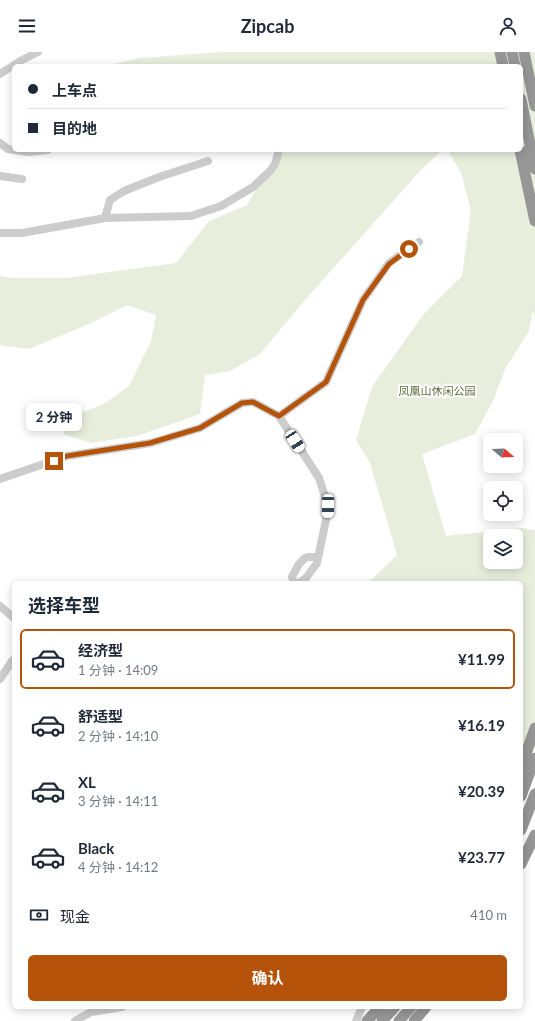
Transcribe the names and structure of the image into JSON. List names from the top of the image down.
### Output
{
  "parks": ["凤凰山休闲公园"],
  "north": "right",
  "page": {
    "header": "Zipcab",
    "banner": ["上车点", "目的地"],
    "bubble": "2 分钟",
    "heading": "选择车型",
    "list": [
      {
        "name": "经济型",
        "note": "1 分钟 · 14:09",
        "value": "¥11.99"
      },
      {
        "name": "舒适型",
        "note": "2 分钟 · 14:10",
        "value": "¥16.19"
      },
      {
        "name": "XL",
        "note": "3 分钟 · 14:11",
        "value": "¥20.39"
      },
      {
        "name": "Black",
        "note": "4 分钟 · 14:12",
        "value": "¥23.77"
      }
    ],
    "pay": ["现金", "410 m"],
    "buttons": "确认"
  }
}
